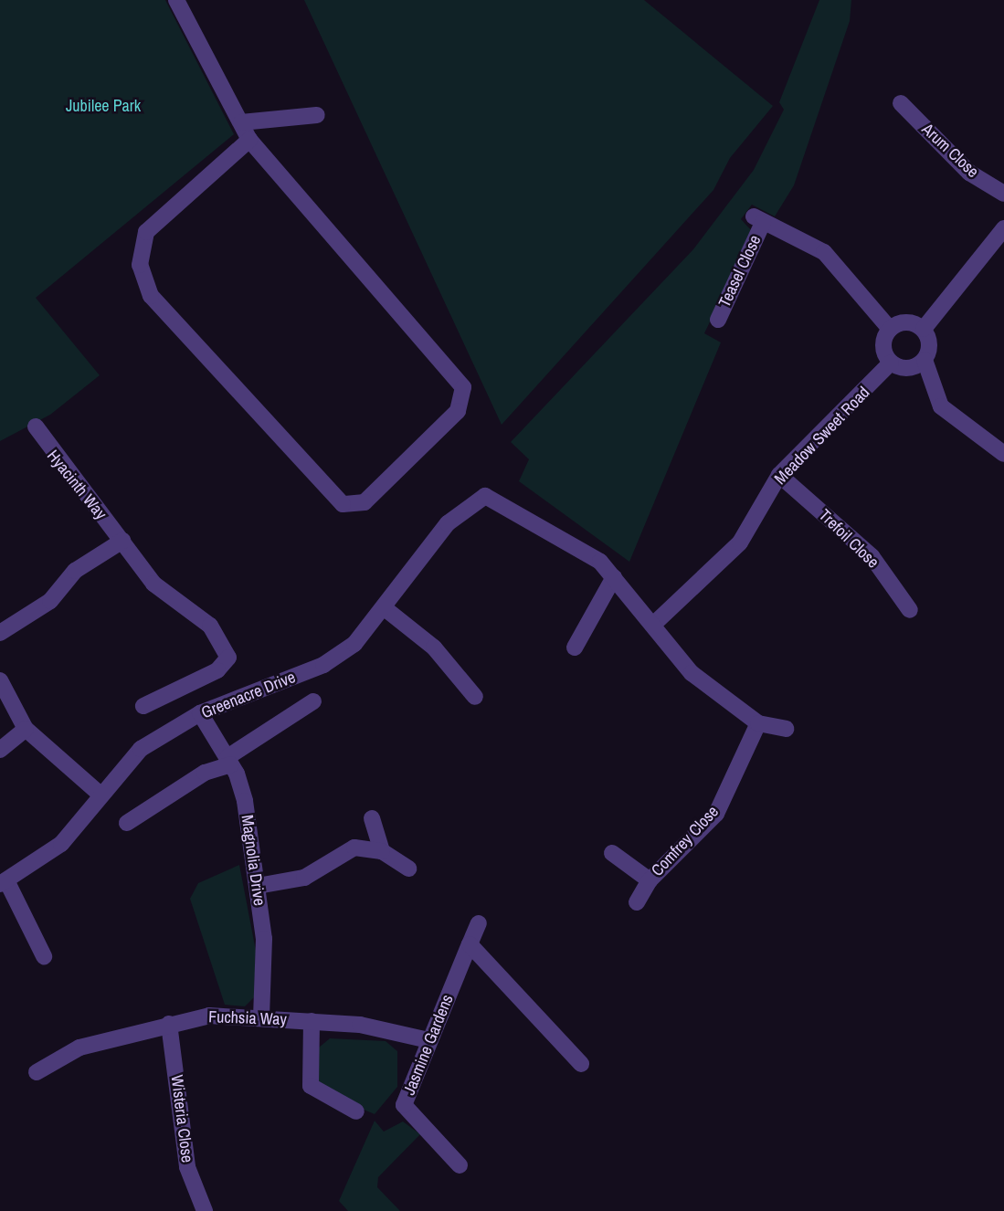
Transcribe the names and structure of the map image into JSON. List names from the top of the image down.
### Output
{
  "streets": {
    "street": [
      "Arum Close",
      "Teasel Close",
      "Meadow Sweet Road",
      "Hyacinth Way",
      "Trefoil Close",
      "Greenacre Drive",
      "Comfrey Close",
      "Magnolia Drive",
      "Fuchsia Way",
      "Jasmine Gardens",
      "Wisteria Close"
    ]
  },
  "crossings": [
    ["Teasel Close", "Meadow Sweet Road"],
    ["Meadow Sweet Road", "Trefoil Close"],
    ["Greenacre Drive", "Magnolia Drive"],
    ["Magnolia Drive", "Fuchsia Way"],
    ["Fuchsia Way", "Jasmine Gardens"],
    ["Fuchsia Way", "Wisteria Close"]
  ],
  "parks": ["Jubilee Park"]
}
